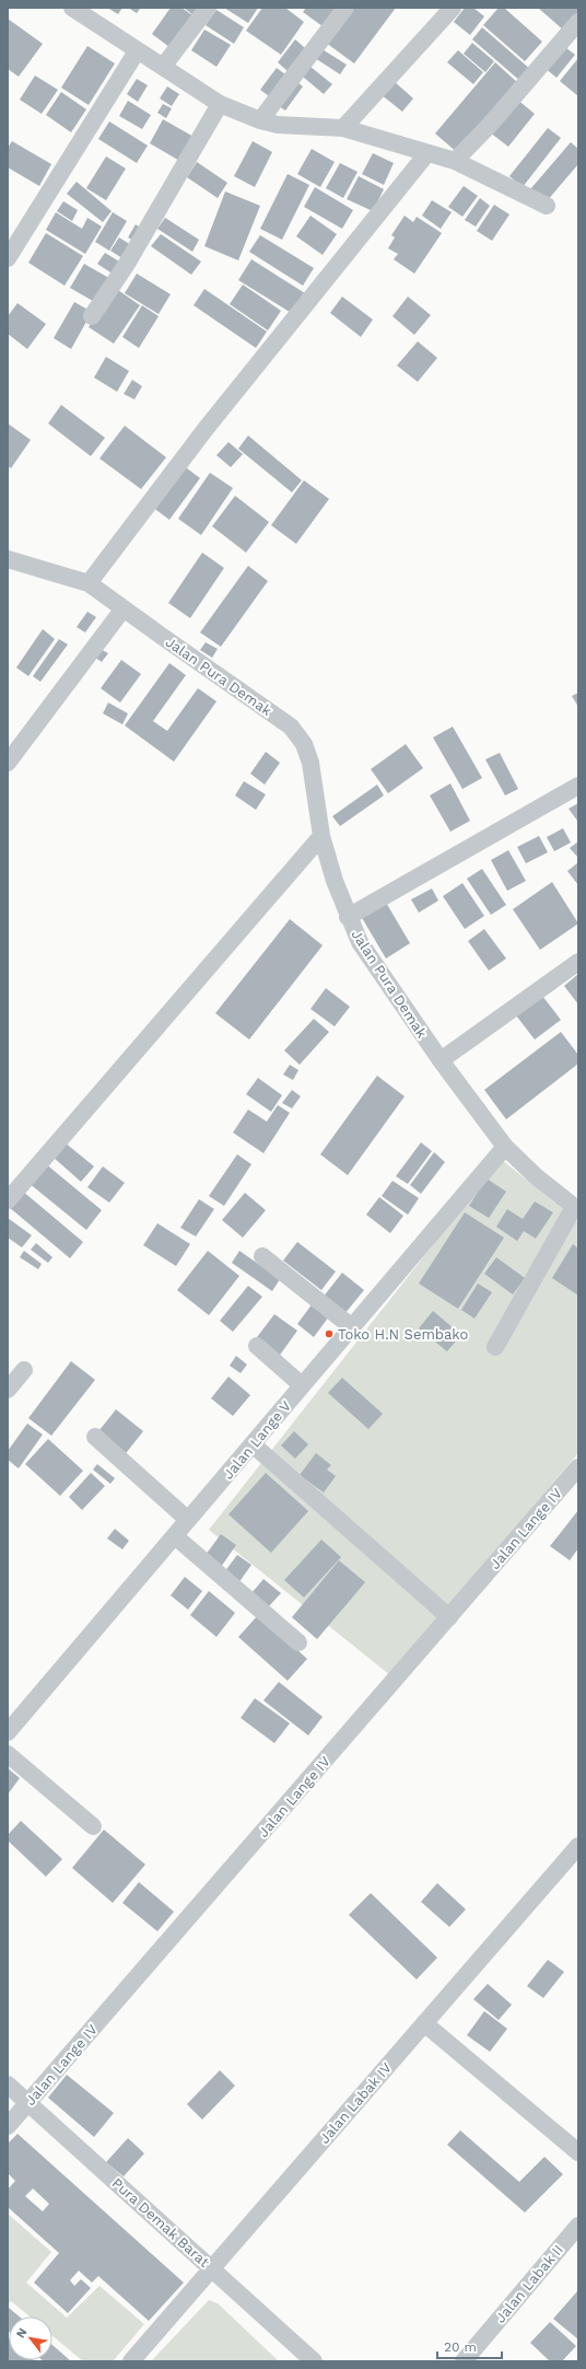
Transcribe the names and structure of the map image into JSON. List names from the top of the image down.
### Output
{
  "streets": {
    "street": [
      "Jalan Pura Demak",
      "Jalan Lange V",
      "Jalan Lange IV",
      "Jalan Labak IV",
      "Pura Demak Barat",
      "Jalan Labak II"
    ]
  },
  "crossings": [
    ["Jalan Pura Demak", "Jalan Lange V"],
    ["Jalan Lange IV", "Pura Demak Barat"],
    ["Jalan Labak IV", "Pura Demak Barat"]
  ],
  "places": ["Toko H.N Sembako"],
  "scale_bar": "20 m",
  "north": "top left"
}
